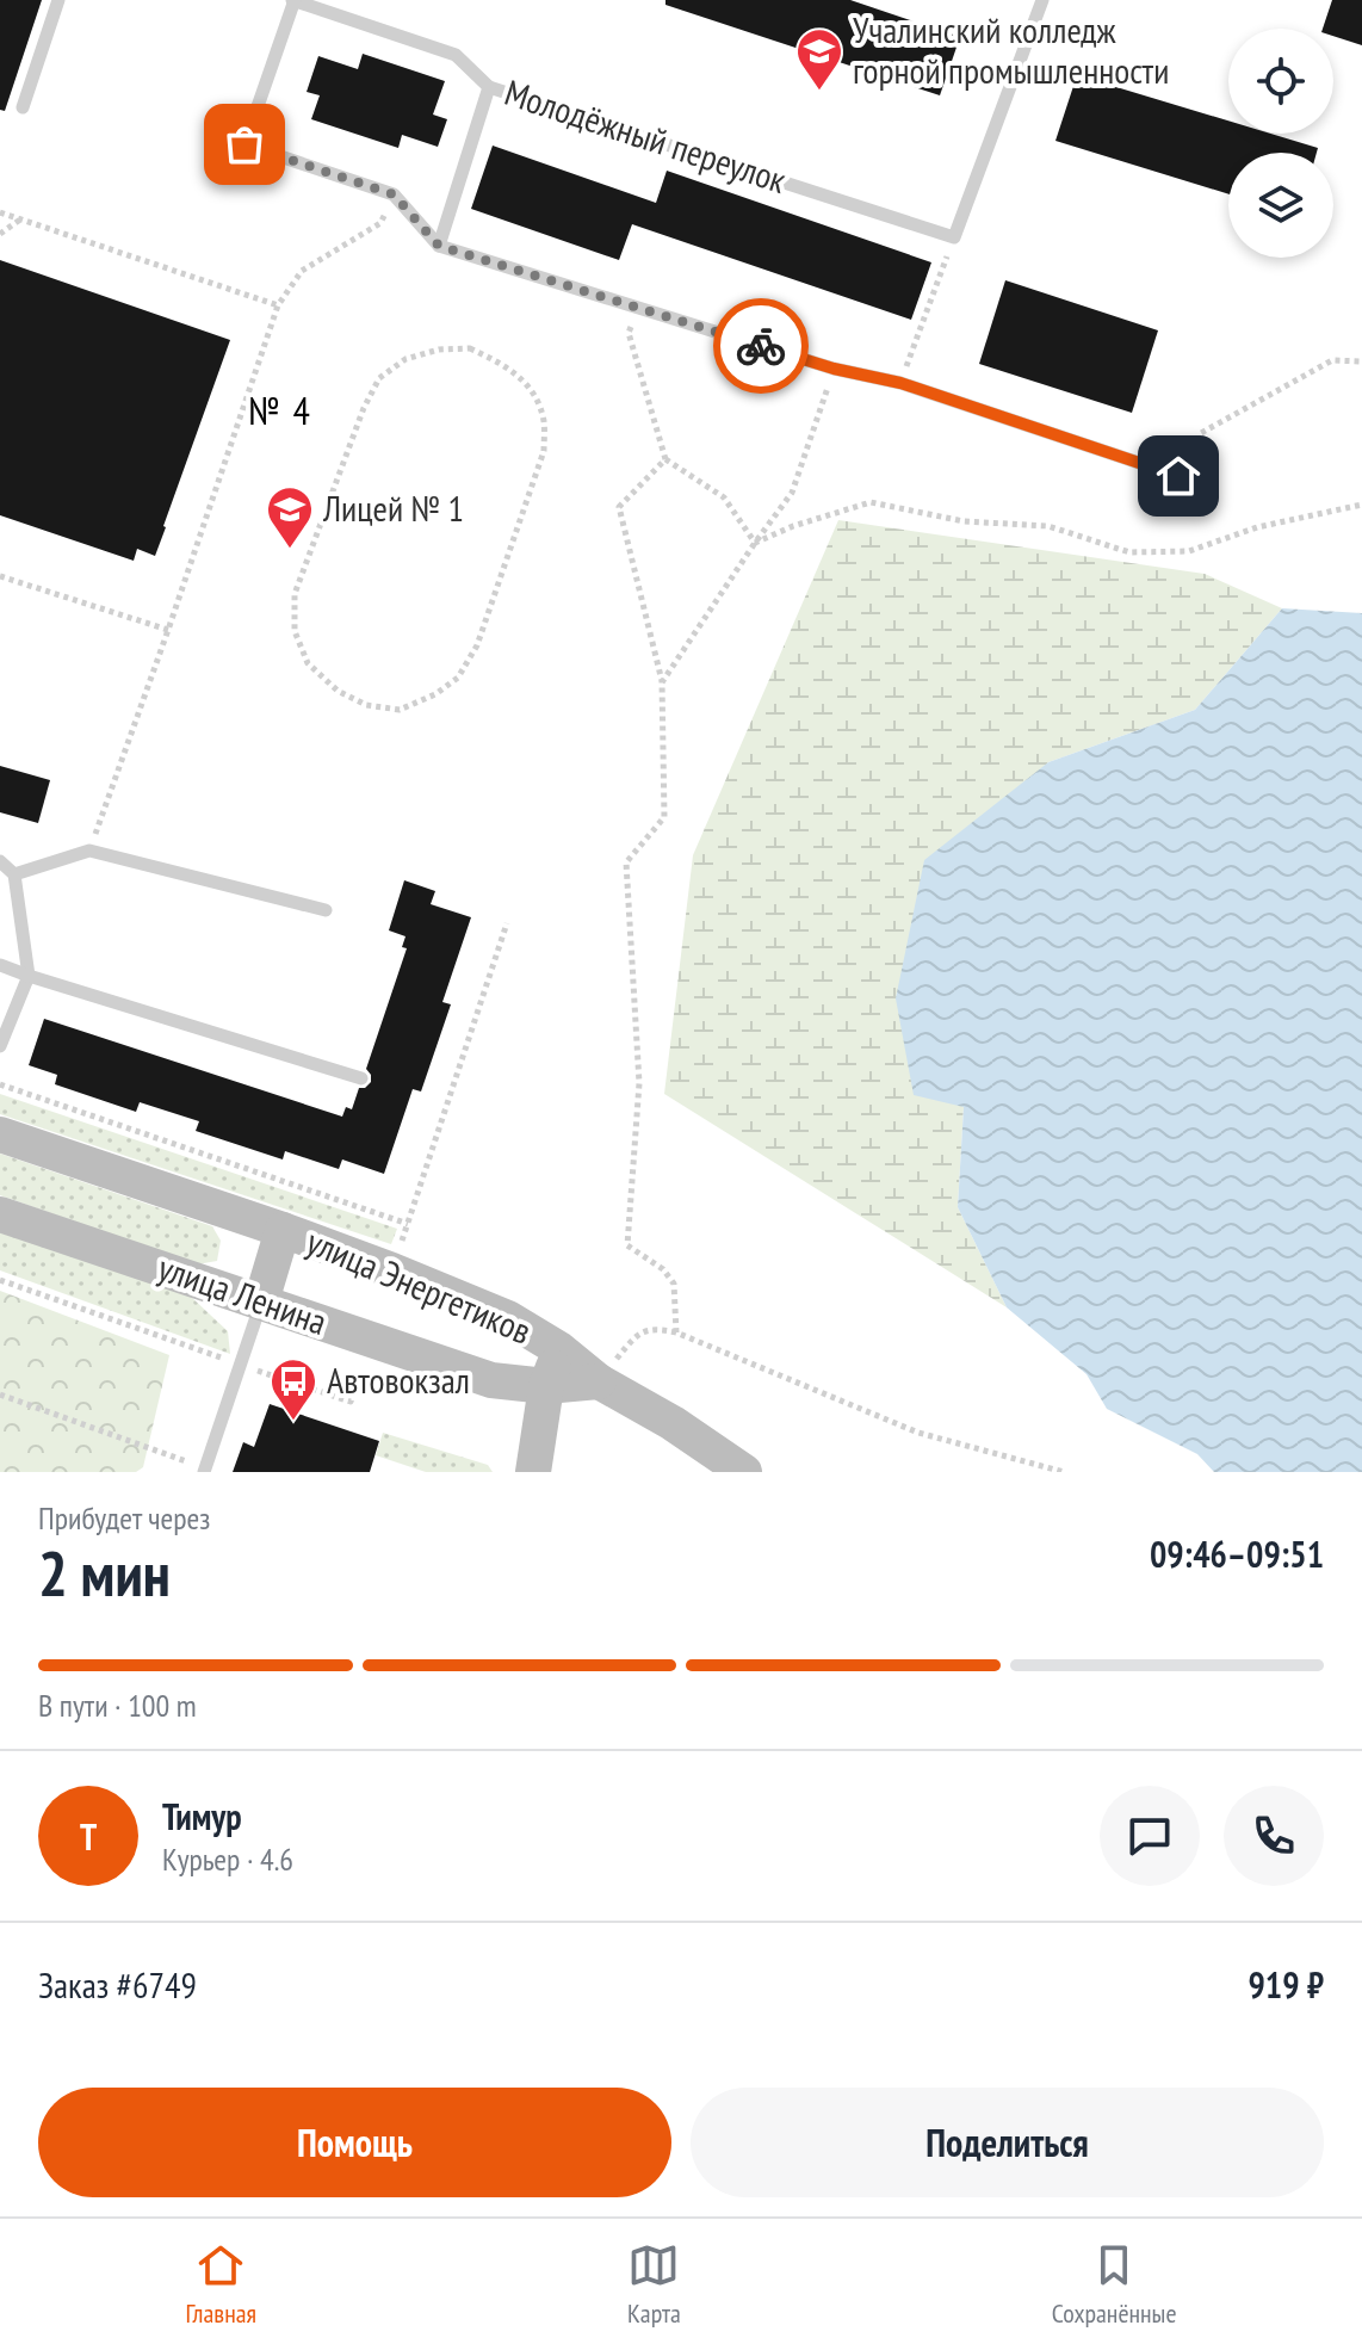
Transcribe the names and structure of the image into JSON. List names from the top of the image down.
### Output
{
  "streets": {
    "main road": ["улица Энергетиков", "улица Ленина"],
    "lane": ["Молодёжный переулок"]
  },
  "crossings": [
    ["улица Энергетиков", "улица Ленина"]
  ],
  "districts": ["№ 4"],
  "places": {
    "school or university": ["Учалинский колледж горной промышленности", "Лицей № 1"],
    "bus stop": ["Автовокзал"]
  },
  "page": {
    "heading": ["2 мин", "Прибудет через", "09:46–09:51"],
    "panel": [
      "Тимур",
      "Курьер · 4.6",
      "Заказ #6749",
      "919 ₽"
    ],
    "bar": "В пути · 100 m",
    "round": "Т",
    "buttons": ["Помощь", "Поделиться"],
    "tabs": ["Главная", "Карта", "Сохранённые"]
  }
}
